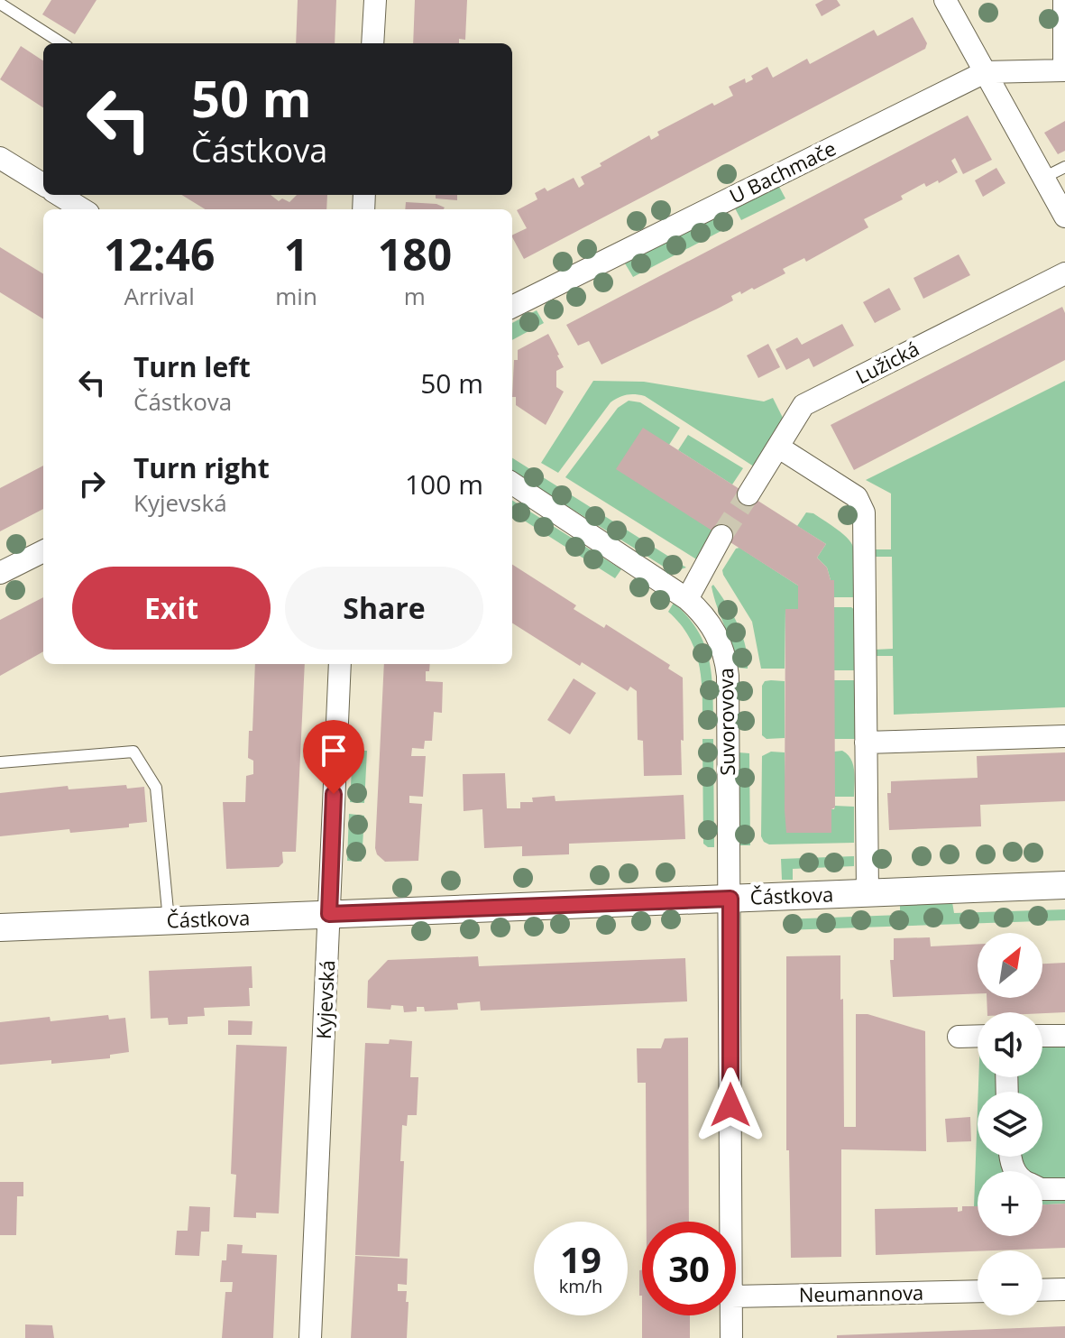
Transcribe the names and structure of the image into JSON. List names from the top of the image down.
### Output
{
  "streets": {
    "street": [
      "U Bachmače",
      "Lužická",
      "Suvorovova",
      "Částkova",
      "Kyjevská",
      "Neumannova"
    ]
  },
  "crossings": [
    ["Suvorovova", "Částkova"],
    ["Částkova", "Kyjevská"]
  ],
  "north": "top right",
  "page": {
    "turn": ["50 m", "Částkova"],
    "eta": [
      "12:46",
      "Arrival",
      "1",
      "min",
      "180",
      "m"
    ],
    "list": [
      {
        "name": "Turn left",
        "note": "Částkova",
        "value": "50 m"
      },
      {
        "name": "Turn right",
        "note": "Kyjevská",
        "value": "100 m"
      }
    ],
    "buttons": ["Exit", "Share"],
    "map_buttons": ["+", "−"],
    "speed": "19 km/h",
    "limit": "30"
  }
}
